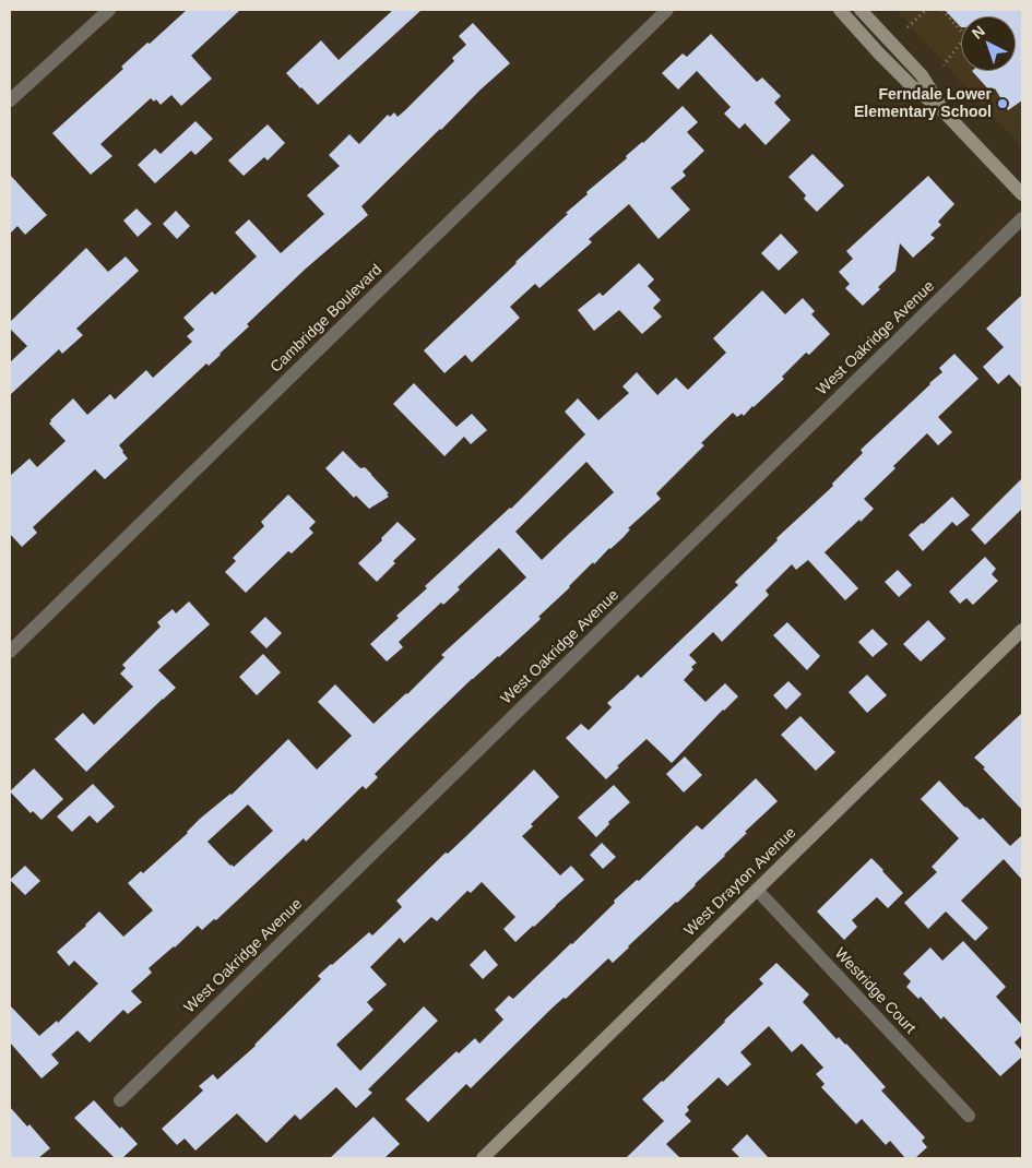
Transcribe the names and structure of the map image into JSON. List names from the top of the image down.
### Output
{
  "streets": {
    "street": [
      "Cambridge Boulevard",
      "West Oakridge Avenue",
      "West Drayton Avenue",
      "Westridge Court"
    ]
  },
  "crossings": [
    ["West Drayton Avenue", "Westridge Court"]
  ],
  "places": ["Ferndale Lower Elementary School"],
  "north": "top left"
}
